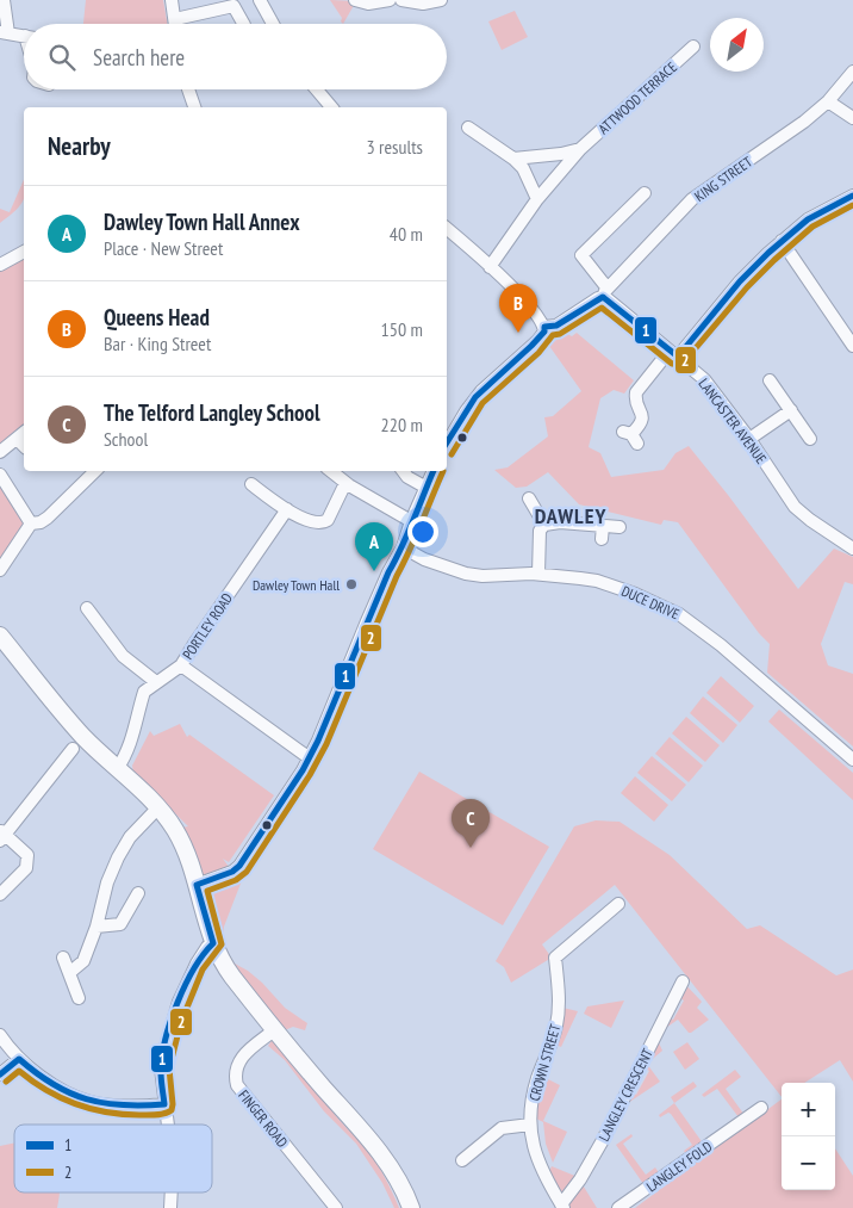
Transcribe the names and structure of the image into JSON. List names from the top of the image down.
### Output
{
  "streets": {
    "street": [
      "ATTWOOD TERRACE",
      "KING STREET",
      "LANCASTER AVENUE",
      "DUCE DRIVE",
      "PORTLEY ROAD",
      "CROWN STREET",
      "LANGLEY CRESCENT",
      "FINGER ROAD",
      "LANGLEY FOLD"
    ]
  },
  "crossings": [
    ["KING STREET", "LANCASTER AVENUE"],
    ["CROWN STREET", "LANGLEY CRESCENT"]
  ],
  "districts": ["DAWLEY"],
  "places": ["Dawley Town Hall"],
  "lines": ["transit line 1", "transit line 2"],
  "legend": ["1", "2"],
  "north": "top right",
  "page": {
    "search": "Search here",
    "heading": ["Nearby", "3 results"],
    "list": [
      {
        "mark": "A",
        "name": "Dawley Town Hall Annex",
        "note": "Place · New Street",
        "value": "40 m"
      },
      {
        "mark": "B",
        "name": "Queens Head",
        "note": "Bar · King Street",
        "value": "150 m"
      },
      {
        "mark": "C",
        "name": "The Telford Langley School",
        "note": "School",
        "value": "220 m"
      }
    ],
    "pins": ["B", "A", "C"],
    "map_buttons": ["+", "−"]
  }
}
